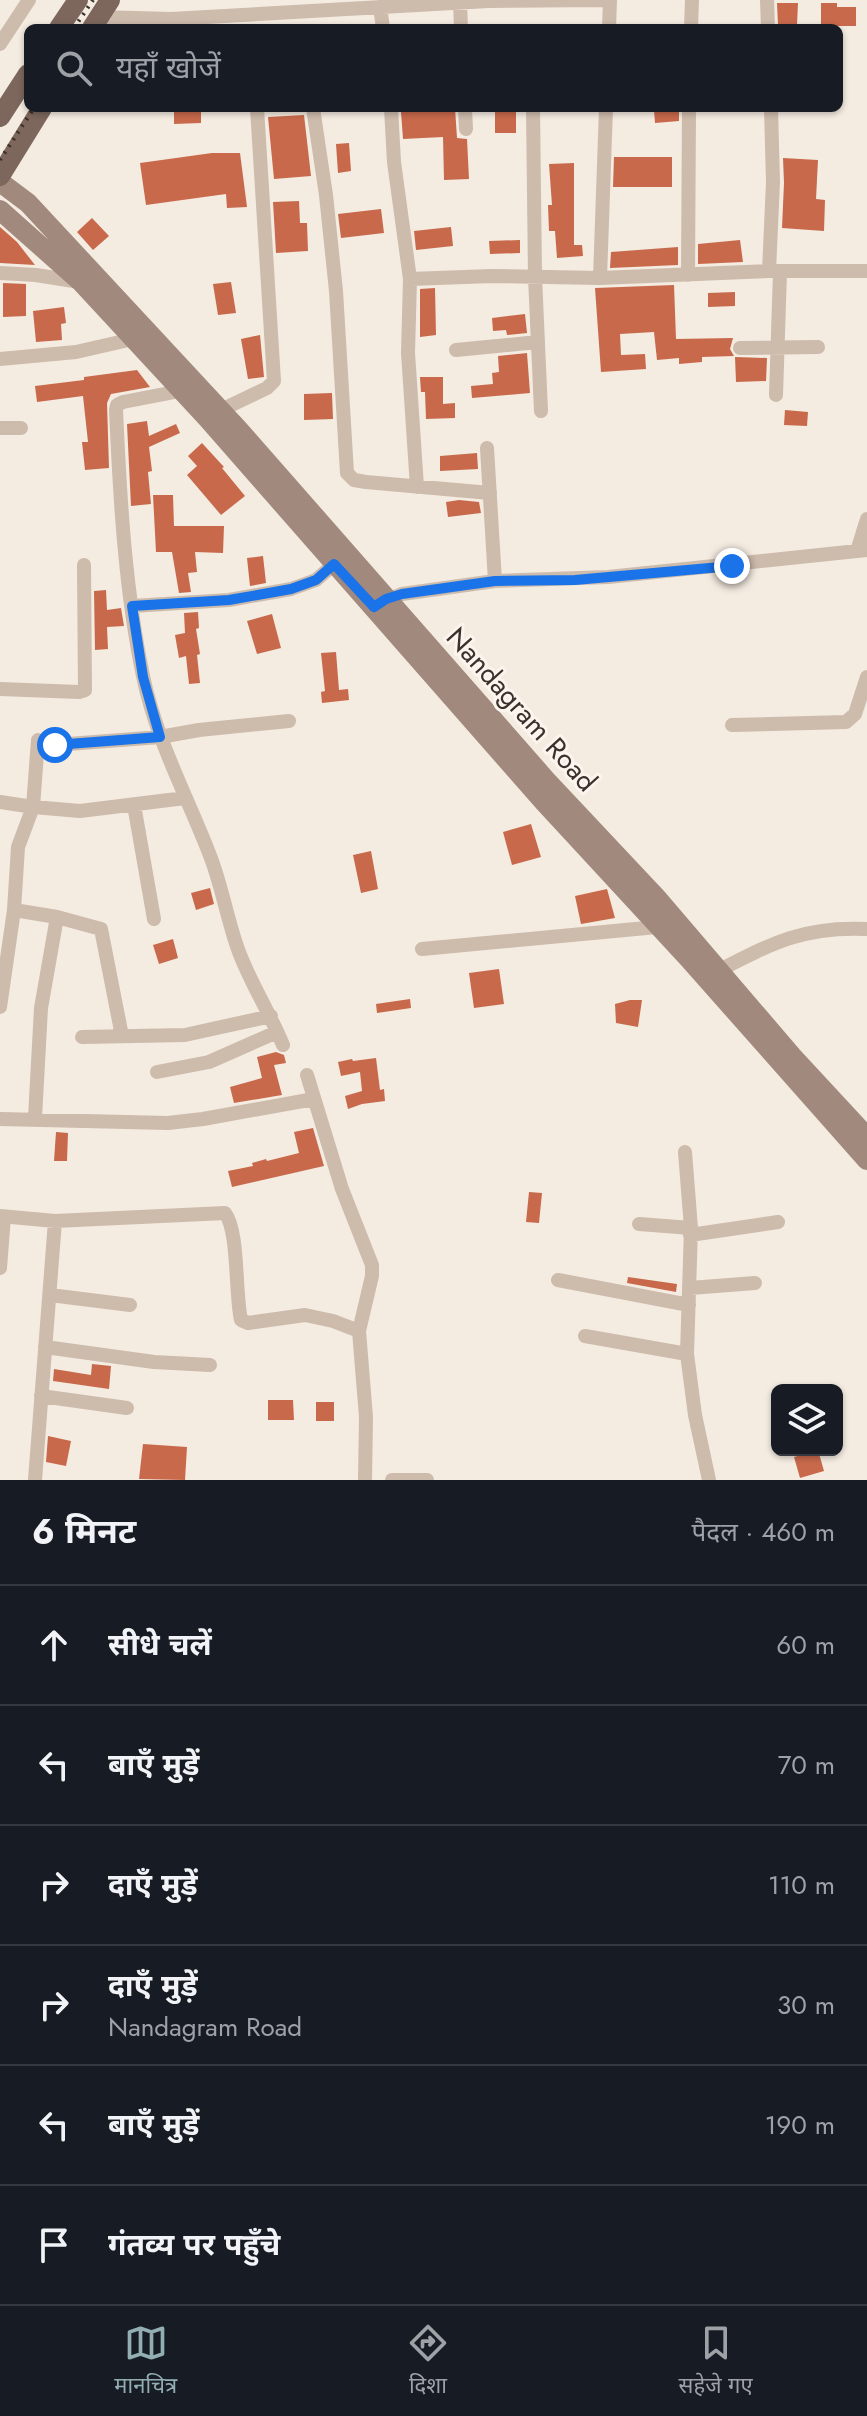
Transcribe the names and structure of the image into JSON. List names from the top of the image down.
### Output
{
  "streets": {
    "street": ["Nandagram Road"]
  },
  "page": {
    "search": "यहाँ खोजें",
    "heading": ["6 मिनट", "पैदल · 460 m"],
    "list": [
      ["सीधे चलें", "60 m"],
      ["बाएँ मुड़ें", "70 m"],
      ["दाएँ मुड़ें", "110 m"],
      ["दाएँ मुड़ें", "Nandagram Road", "30 m"],
      ["बाएँ मुड़ें", "190 m"],
      "गंतव्य पर पहुँचे"
    ],
    "nav": ["मानचित्र", "दिशा", "सहेजे गए"]
  }
}
